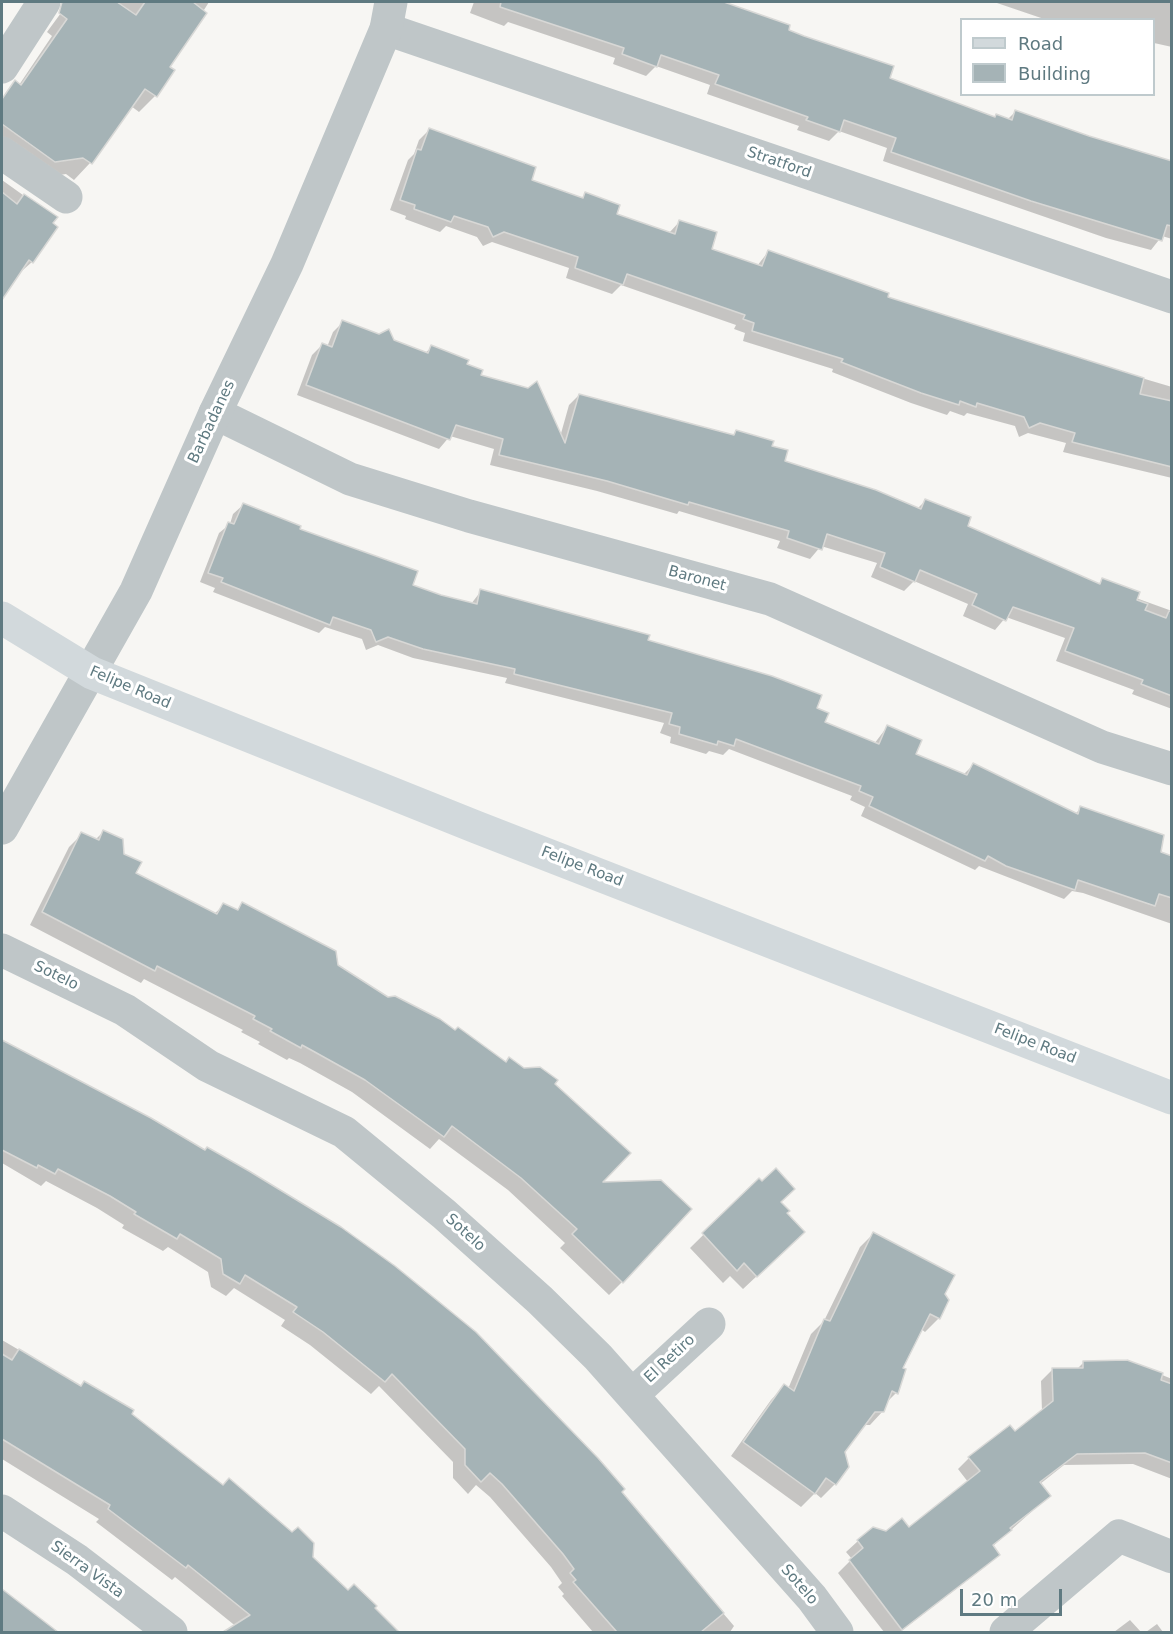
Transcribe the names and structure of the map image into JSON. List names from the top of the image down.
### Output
{
  "streets": {
    "main road": ["Felipe Road"],
    "street": [
      "Stratford",
      "Barbadanes",
      "Baronet",
      "Sotelo",
      "El Retiro",
      "Sierra Vista"
    ]
  },
  "crossings": [
    ["Stratford", "Barbadanes"],
    ["Barbadanes", "Baronet"],
    ["Barbadanes", "Felipe Road"],
    ["Sotelo", "El Retiro"]
  ],
  "legend": ["Road", "Building"],
  "scale_bar": "20 m"
}
